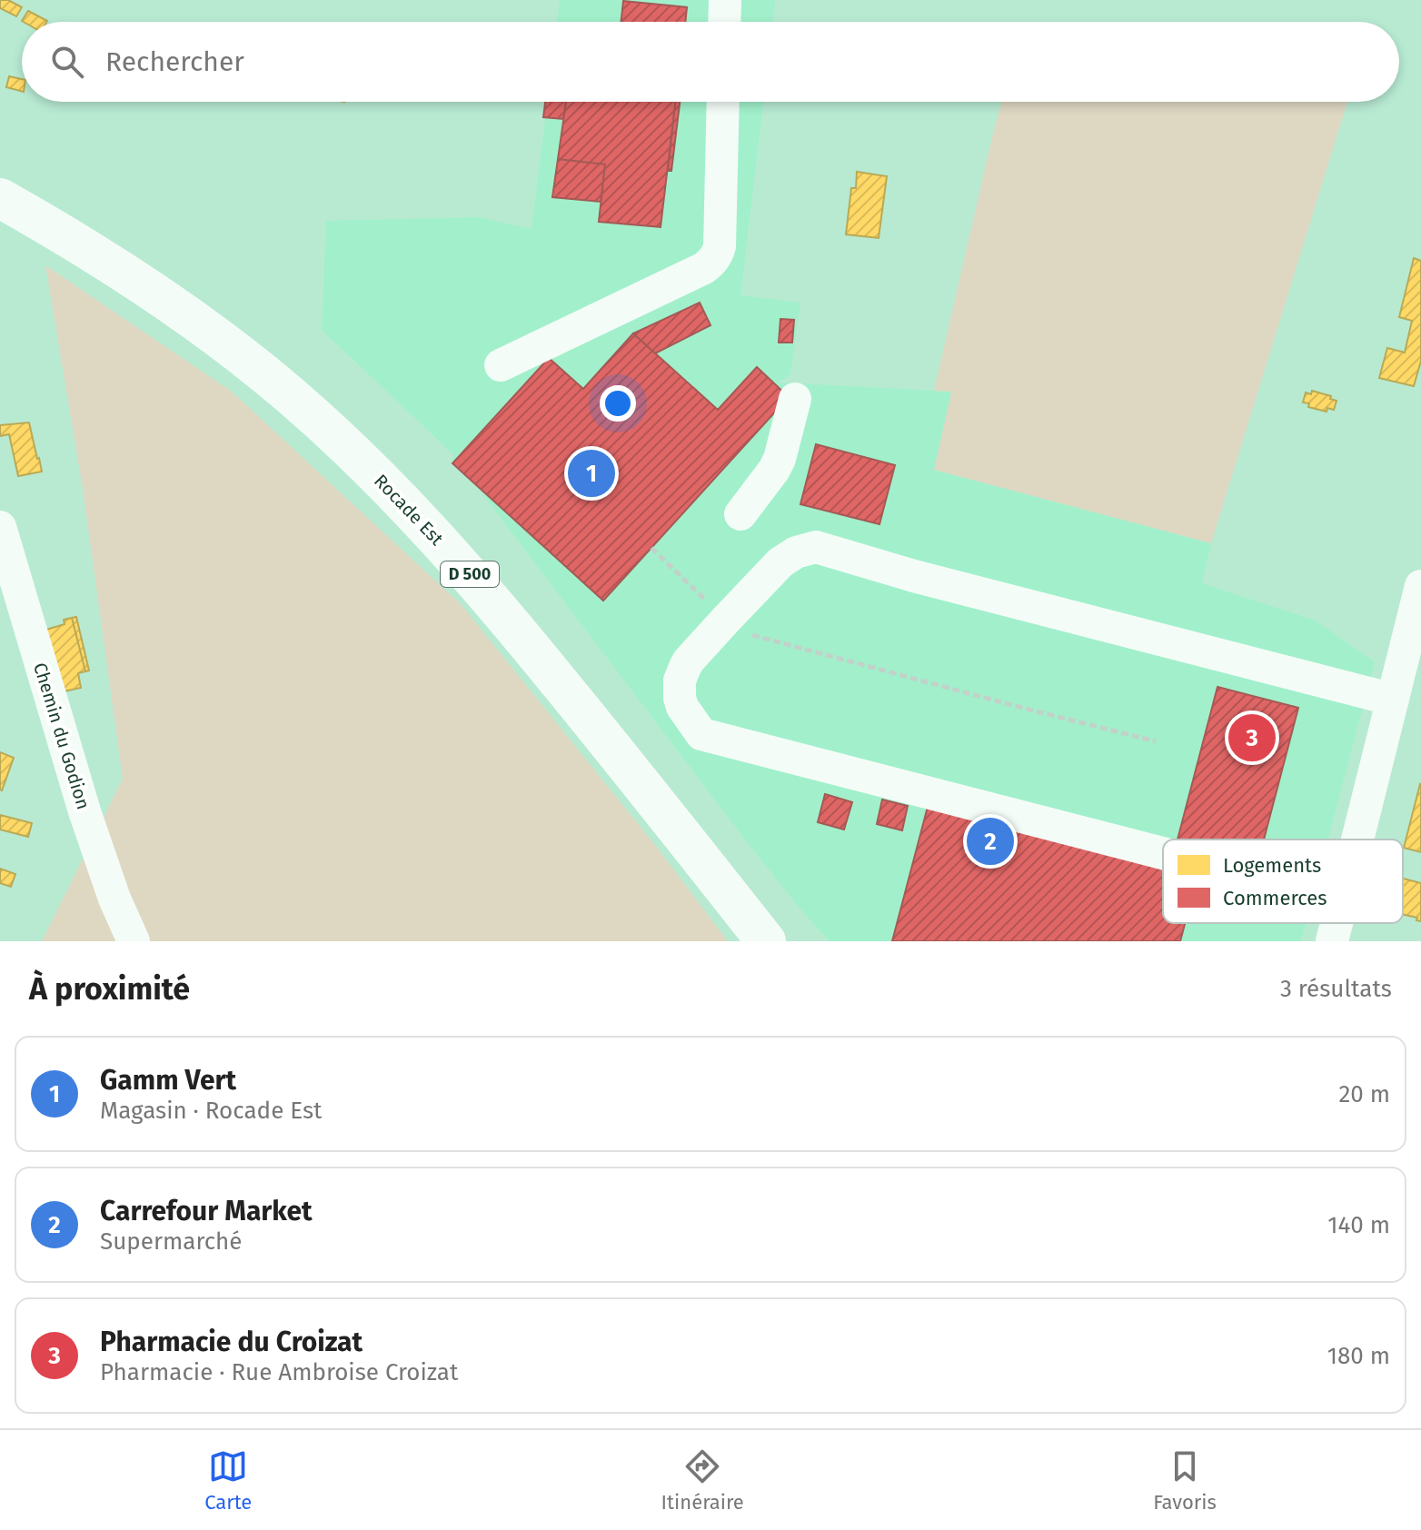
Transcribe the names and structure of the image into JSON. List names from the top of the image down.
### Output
{
  "streets": {
    "main road": ["Rocade Est", "D 500"],
    "street": ["Chemin du Godion"]
  },
  "legend": ["Logements", "Commerces"],
  "page": {
    "search": "Rechercher",
    "pins": ["1", "3", "2"],
    "heading": ["À proximité", "3 résultats"],
    "list": [
      {
        "mark": "1",
        "name": "Gamm Vert",
        "note": "Magasin · Rocade Est",
        "value": "20 m"
      },
      {
        "mark": "2",
        "name": "Carrefour Market",
        "note": "Supermarché",
        "value": "140 m"
      },
      {
        "mark": "3",
        "name": "Pharmacie du Croizat",
        "note": "Pharmacie · Rue Ambroise Croizat",
        "value": "180 m"
      }
    ],
    "nav": ["Carte", "Itinéraire", "Favoris"]
  }
}
